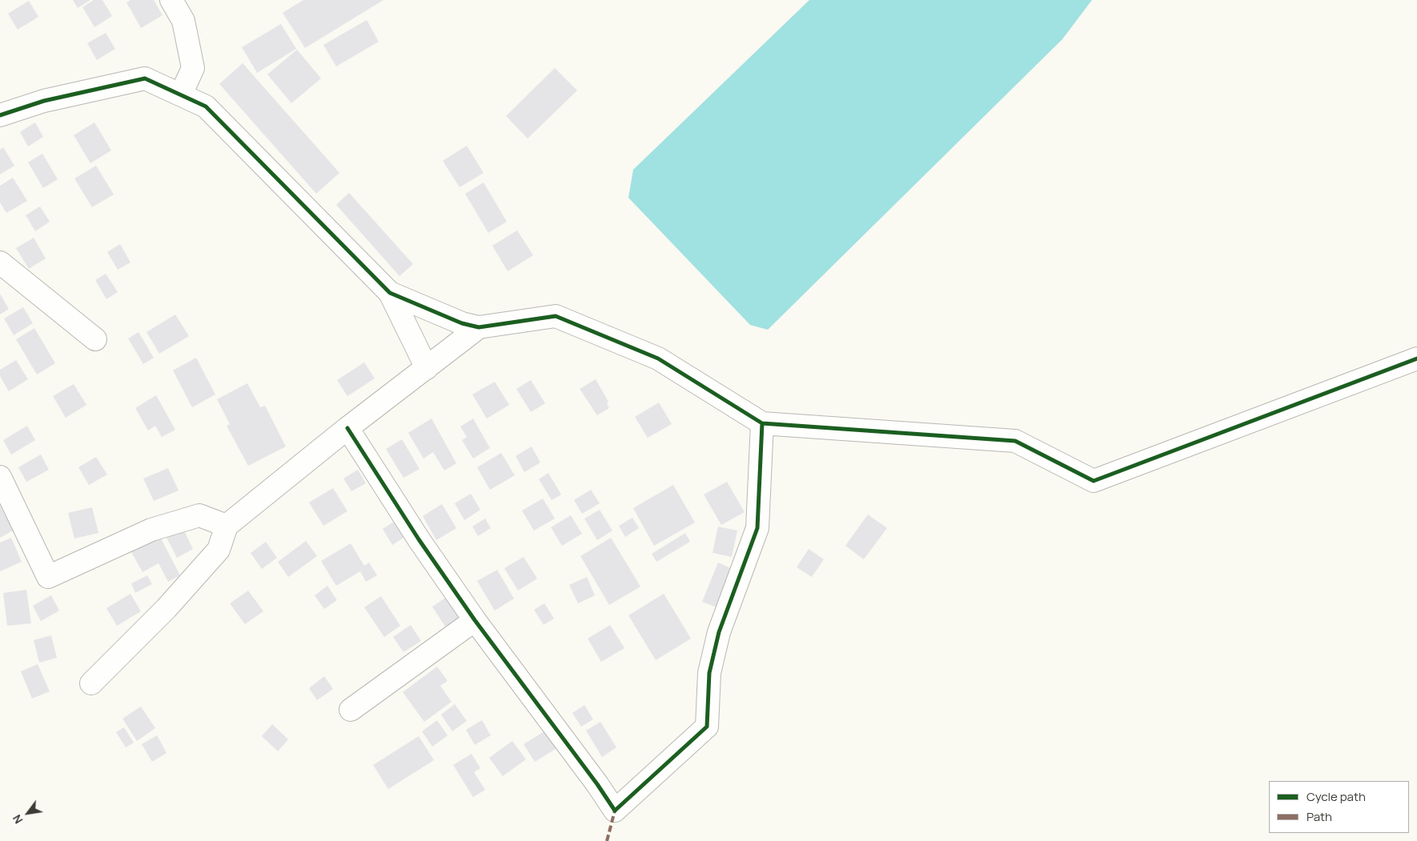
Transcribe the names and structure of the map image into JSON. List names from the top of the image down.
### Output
{
  "legend": ["Cycle path", "Path"],
  "north": "bottom left"
}
